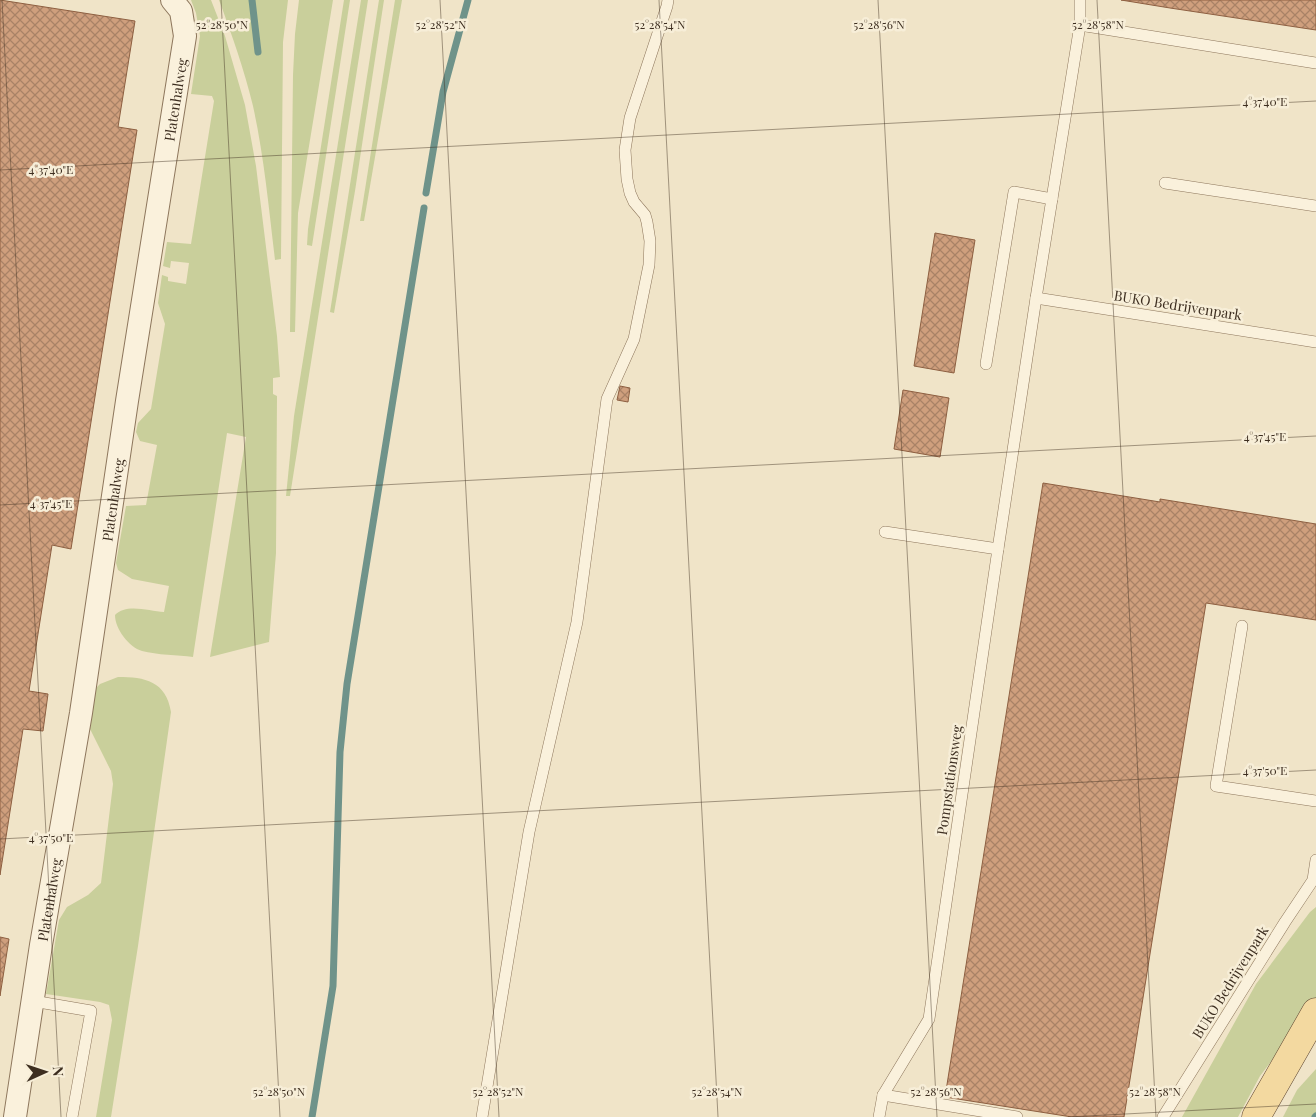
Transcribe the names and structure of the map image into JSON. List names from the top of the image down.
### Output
{
  "streets": {
    "street": ["Platenhalweg"],
    "lane": ["BUKO Bedrijvenpark", "Pompstationsweg"]
  },
  "north": "right",
  "coordinates": [
    "52°28'50\"N",
    "52°28'52\"N",
    "52°28'54\"N",
    "52°28'56\"N",
    "52°28'58\"N",
    "4°37'40\"E",
    "4°37'45\"E",
    "4°37'50\"E"
  ]
}
